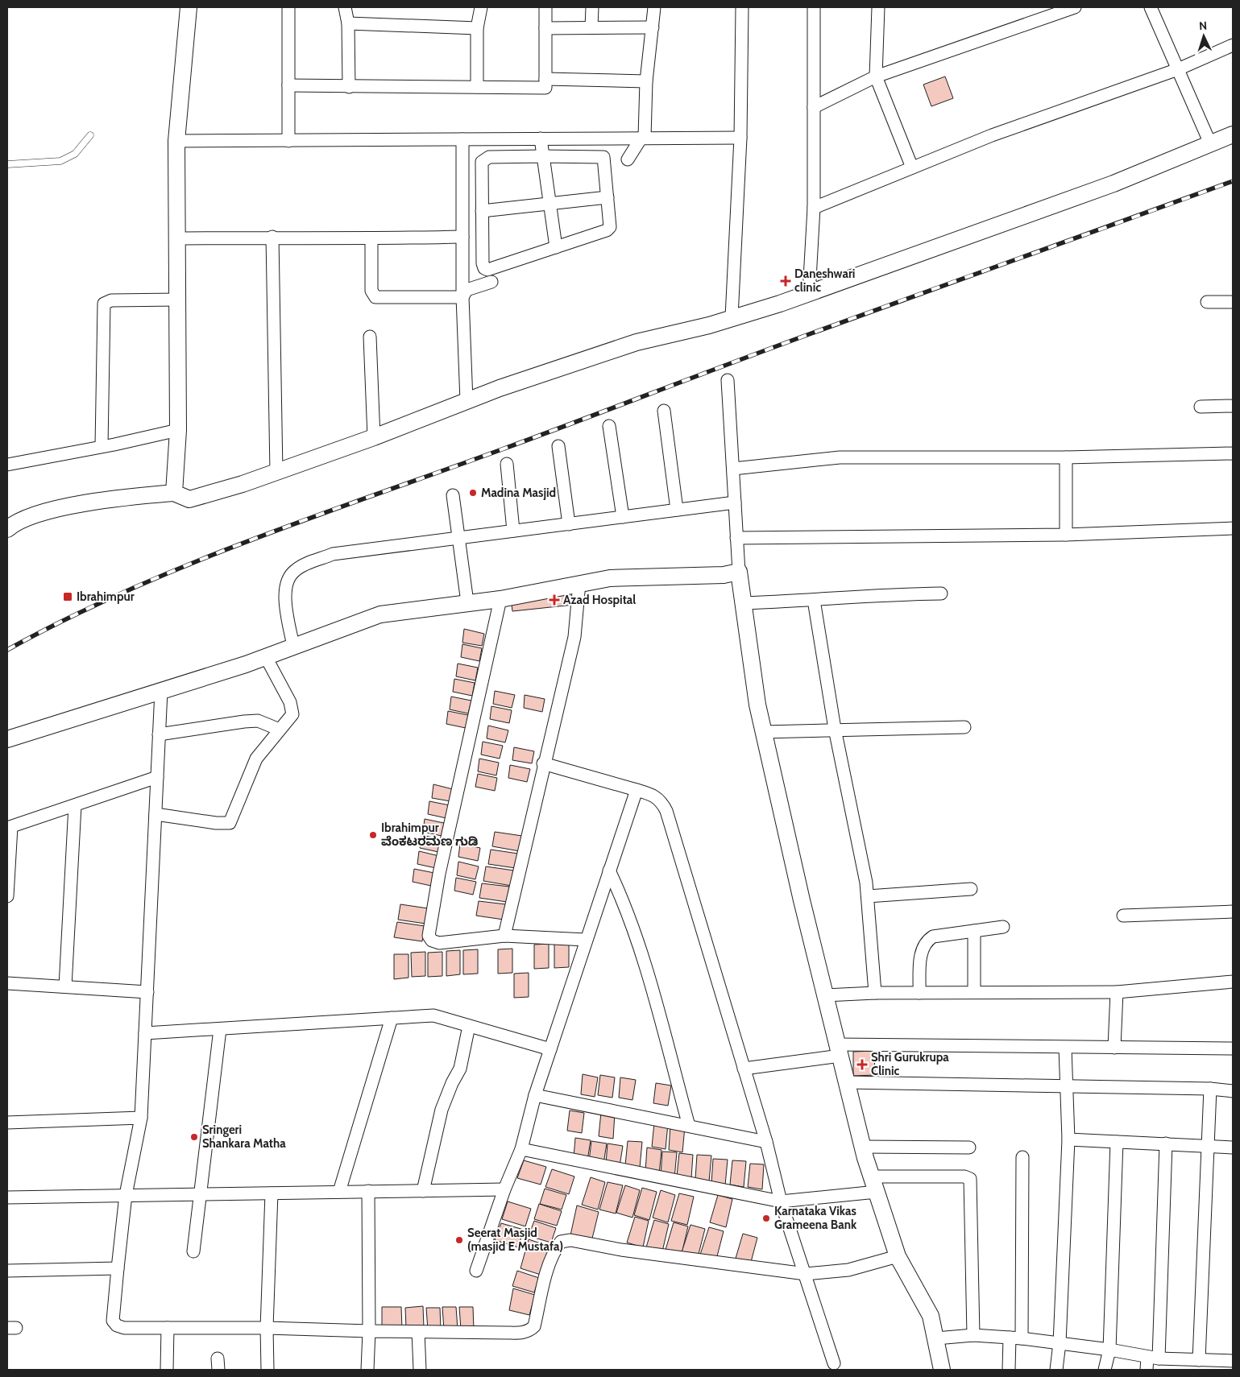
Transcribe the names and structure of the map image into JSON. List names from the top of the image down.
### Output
{
  "places": {
    "health": ["Daneshwari clinic", "Azad Hospital", "Shri Gurukrupa Clinic"],
    "other": [
      "Madina Masjid",
      "Ibrahimpur ವೆಂಕಟರಮಣ ಗುಡಿ",
      "Sringeri Shankara Matha",
      "Karnataka Vikas Grameena Bank",
      "Seerat Masjid (masjid E Mustafa)"
    ],
    "transit": ["Ibrahimpur"]
  },
  "north": "top"
}
